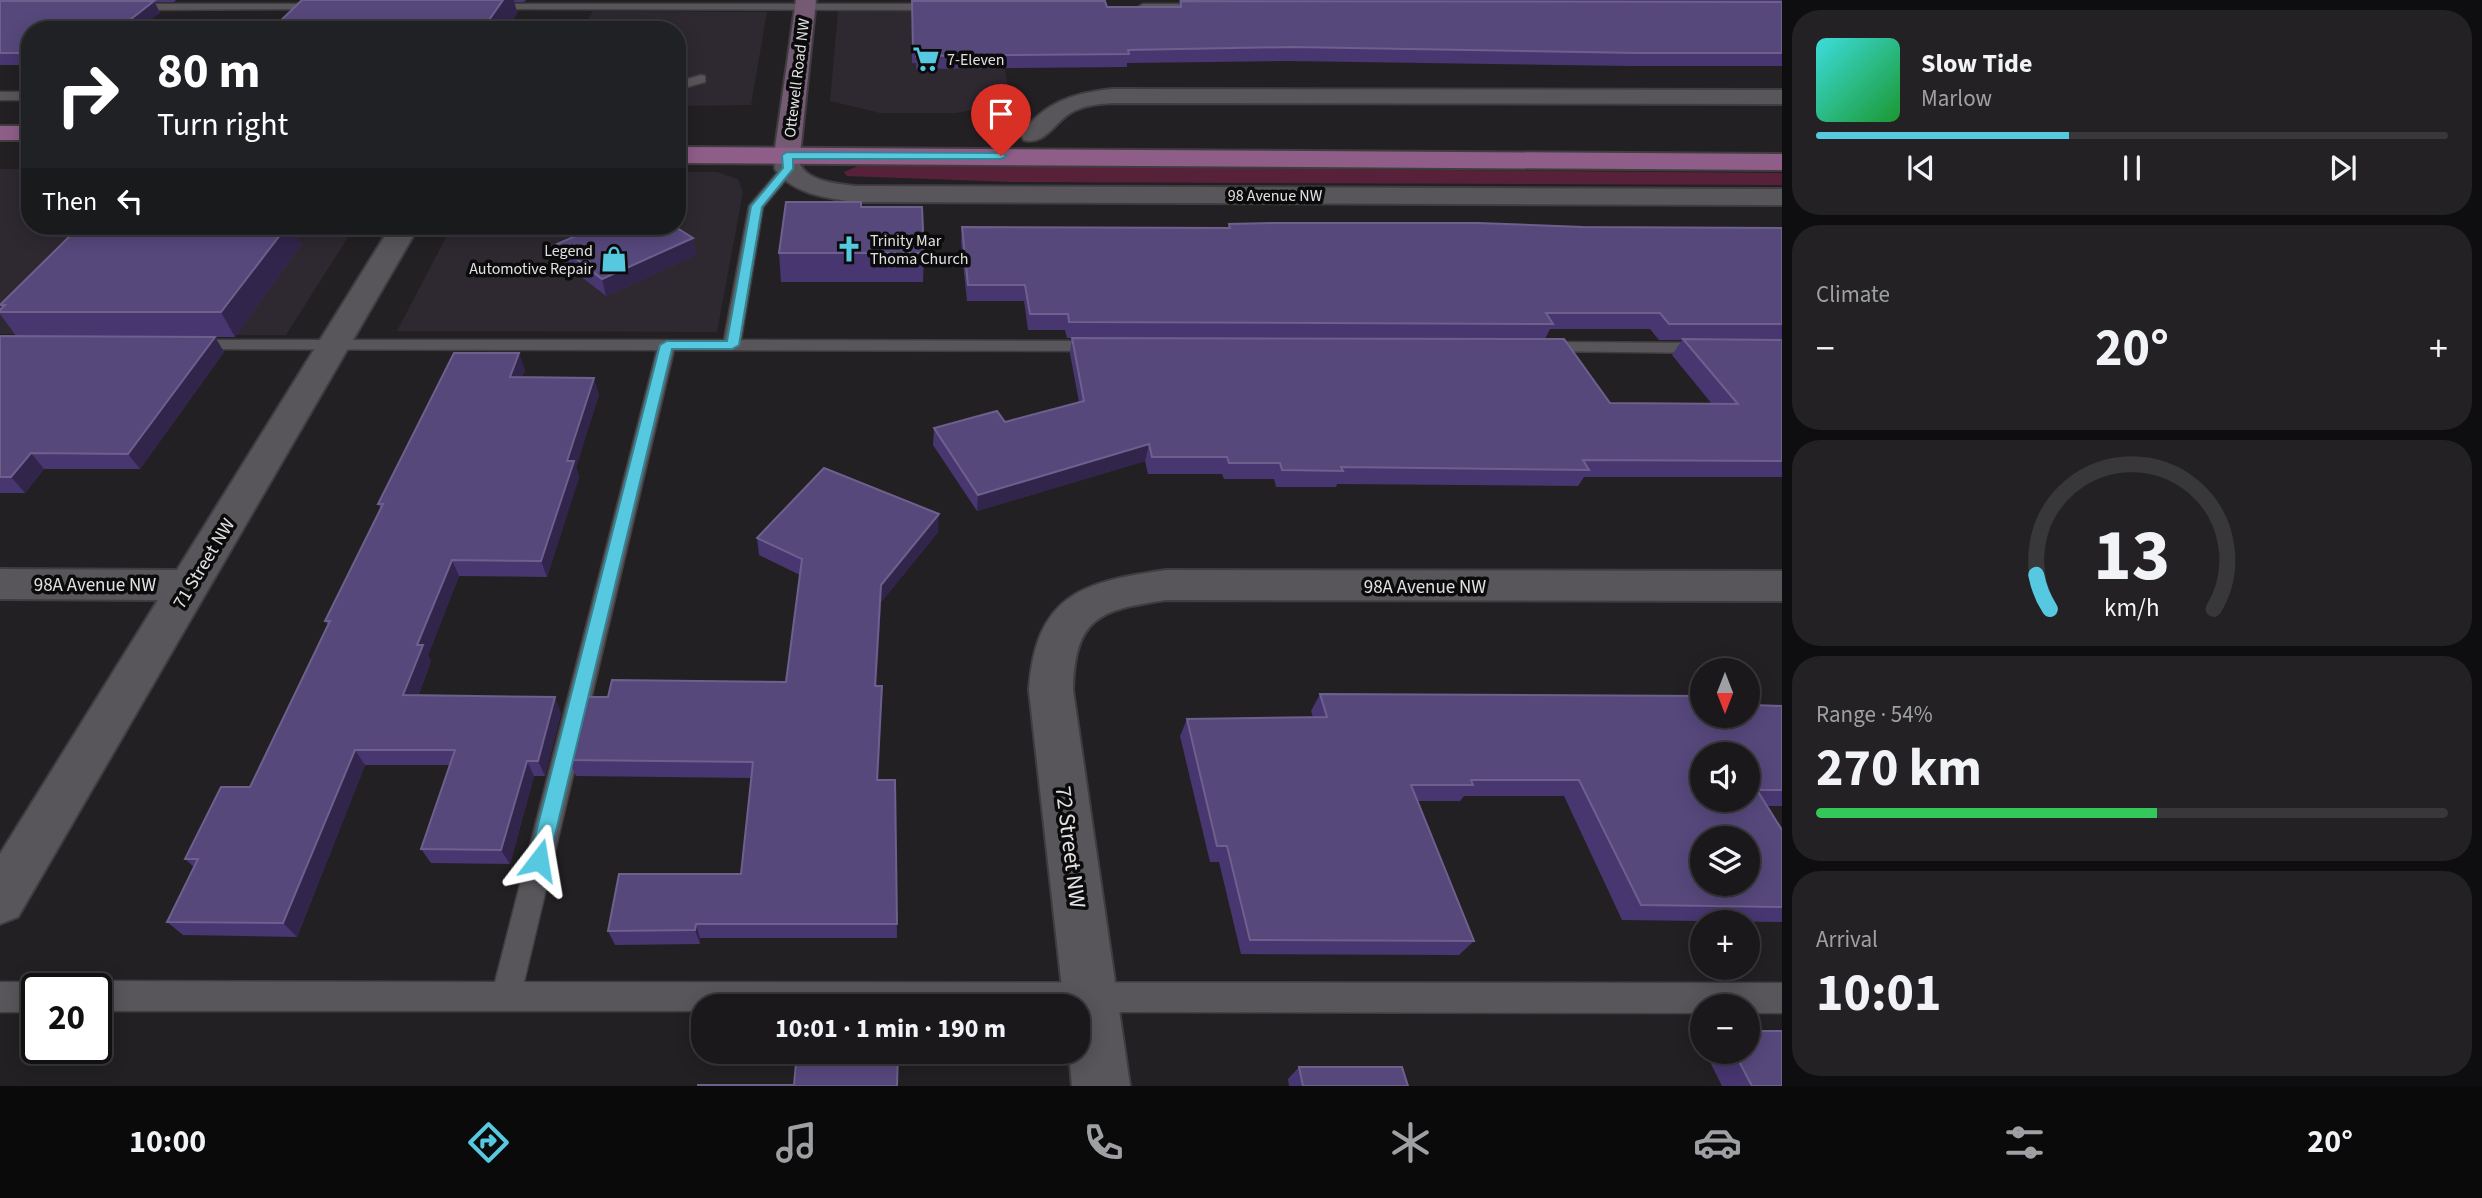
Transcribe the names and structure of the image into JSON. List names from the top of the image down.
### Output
{
  "streets": {
    "main road": ["98 Avenue NW"],
    "street": [
      "Ottewell Road NW",
      "71 Street NW",
      "98A Avenue NW",
      "72 Street NW"
    ]
  },
  "crossings": [
    ["Ottewell Road NW", "98 Avenue NW"],
    ["71 Street NW", "98A Avenue NW"],
    ["98A Avenue NW", "72 Street NW"]
  ],
  "places": {
    "supermarket": ["7-Eleven"],
    "church": ["Trinity Mar Thoma Church"],
    "shop": ["Legend Automotive Repair"]
  },
  "north": "bottom",
  "page": {
    "turn": ["80 m", "Turn right"],
    "song": ["Slow Tide", "Marlow"],
    "then": "Then",
    "tile": [
      "Climate",
      ["Range · 54%", "270 km"],
      ["Arrival", "10:01"]
    ],
    "heat": ["−", "20°", "+"],
    "map_buttons": ["+", "−"],
    "limit": "20",
    "trip": "10:01 · 1 min · 190 m",
    "tabs": ["10:00", "20°"],
    "gauge": ["13", "km/h"]
  }
}
